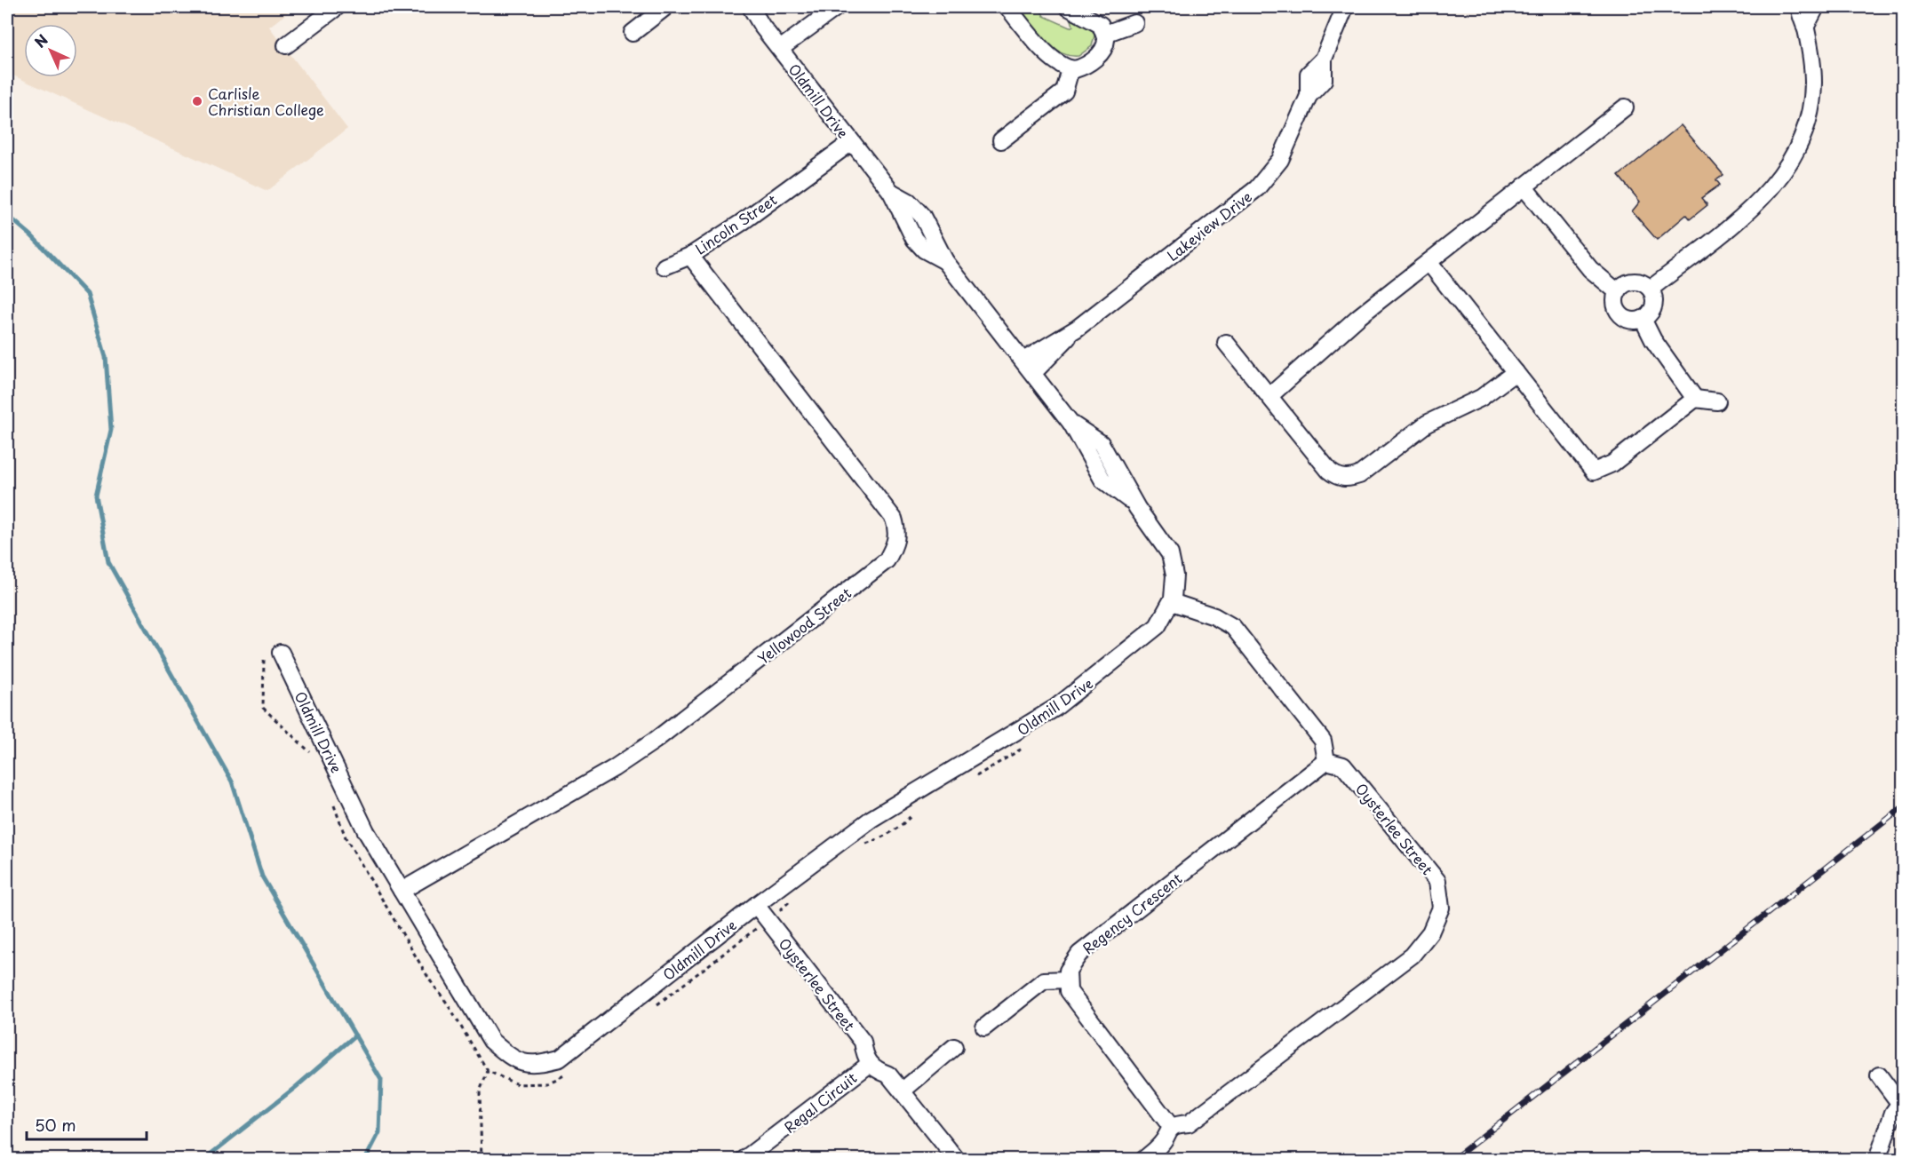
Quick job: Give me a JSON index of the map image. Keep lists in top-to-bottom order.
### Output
{
  "streets": {
    "street": [
      "Oldmill Drive",
      "Lincoln Street",
      "Lakeview Drive",
      "Yellowood Street",
      "Oysterlee Street",
      "Regency Crescent",
      "Regal Circuit"
    ]
  },
  "crossings": [
    ["Oldmill Drive", "Lincoln Street"],
    ["Oldmill Drive", "Lakeview Drive"],
    ["Oldmill Drive", "Yellowood Street"],
    ["Oldmill Drive", "Oysterlee Street"],
    ["Lincoln Street", "Yellowood Street"],
    ["Oysterlee Street", "Regency Crescent"],
    ["Oysterlee Street", "Regal Circuit"]
  ],
  "places": ["Carlisle Christian College"],
  "scale_bar": "50 m",
  "north": "top left"
}
